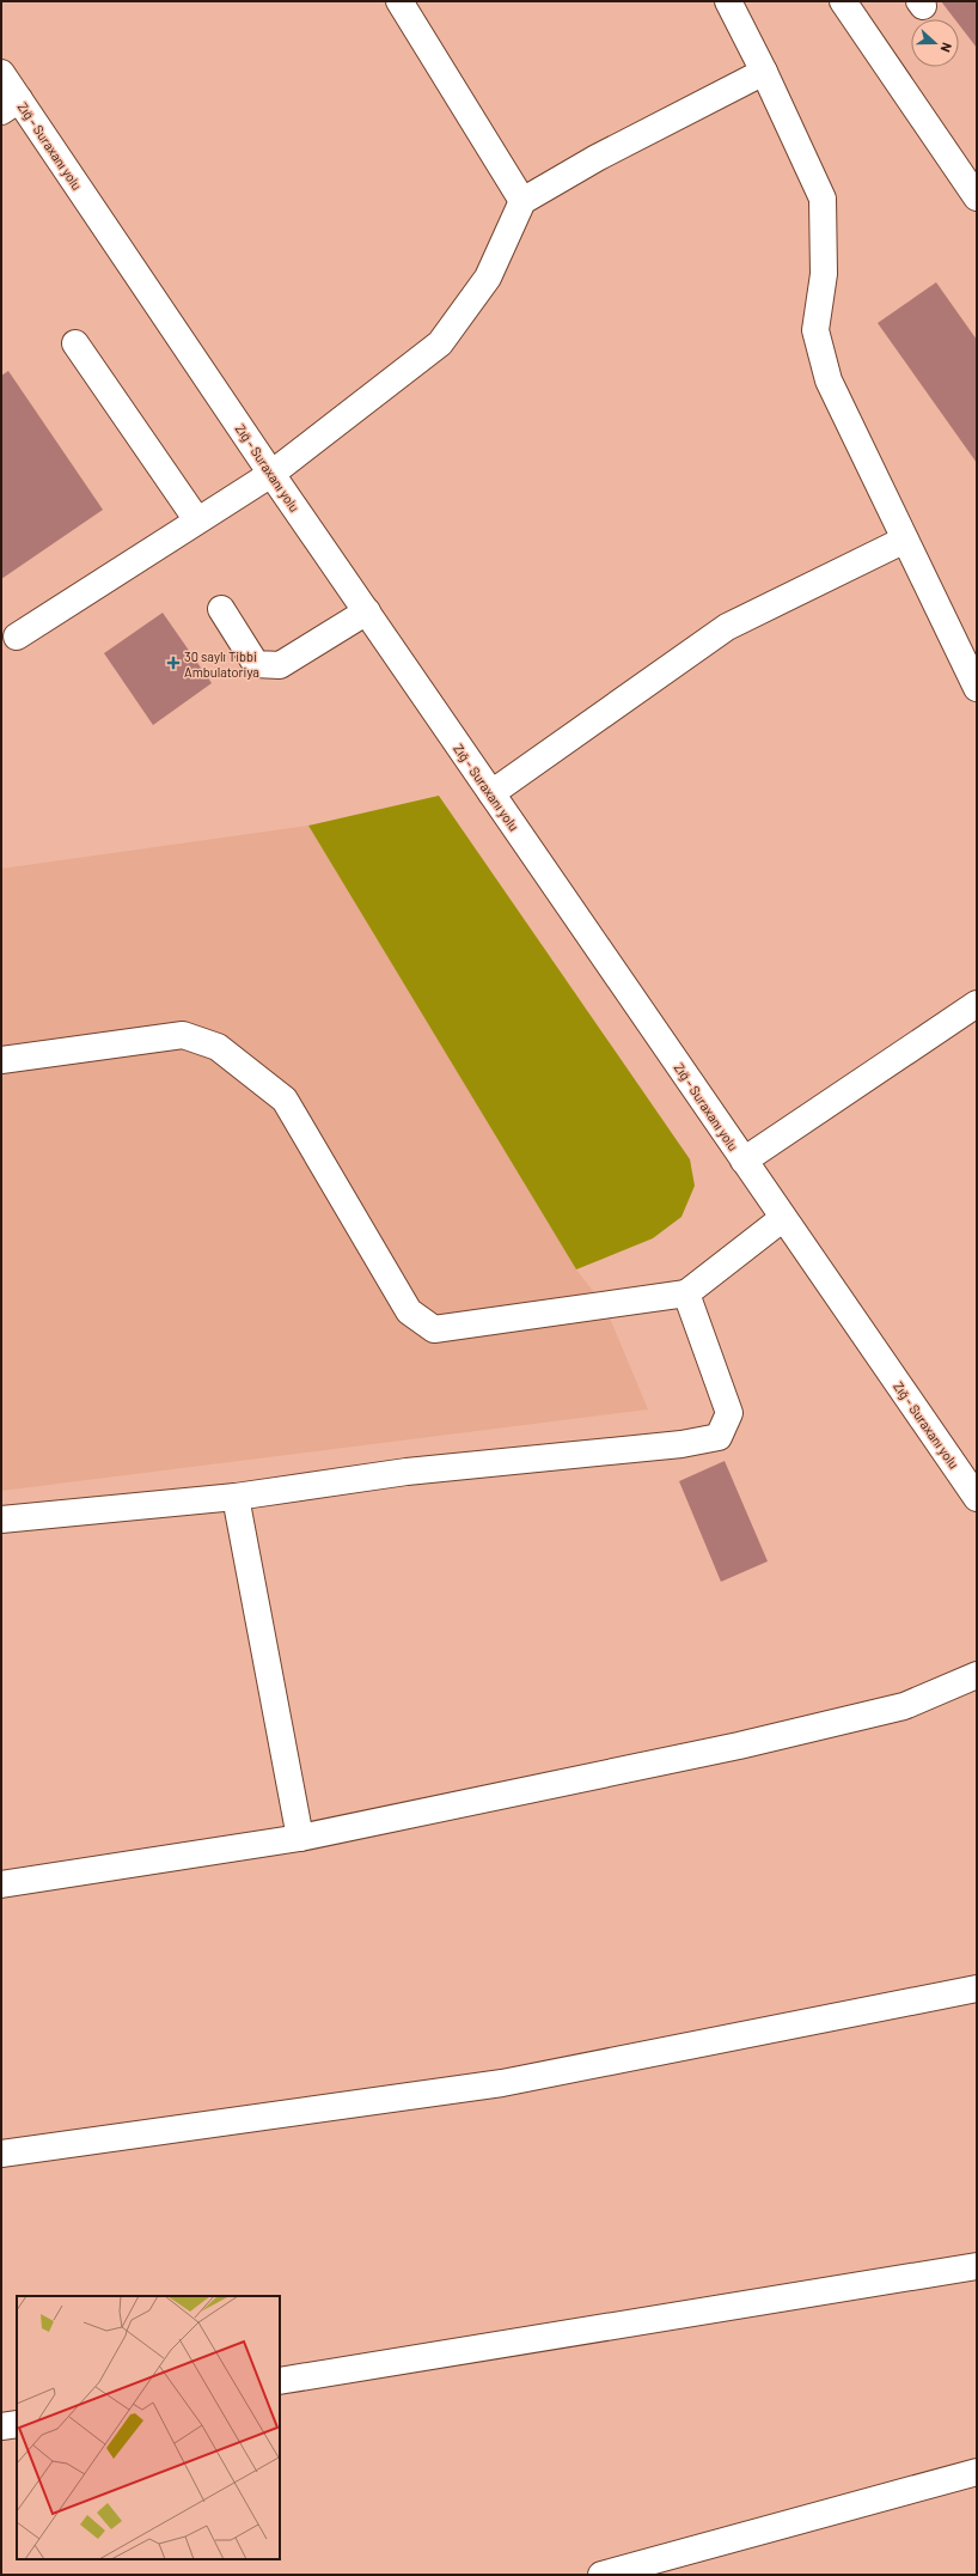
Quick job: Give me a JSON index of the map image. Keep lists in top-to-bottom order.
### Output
{
  "streets": {
    "street": ["Zığ - Suraxanı yolu"]
  },
  "places": {
    "health": ["30 saylı Tibbi Ambulatoriya"]
  },
  "north": "right"
}
